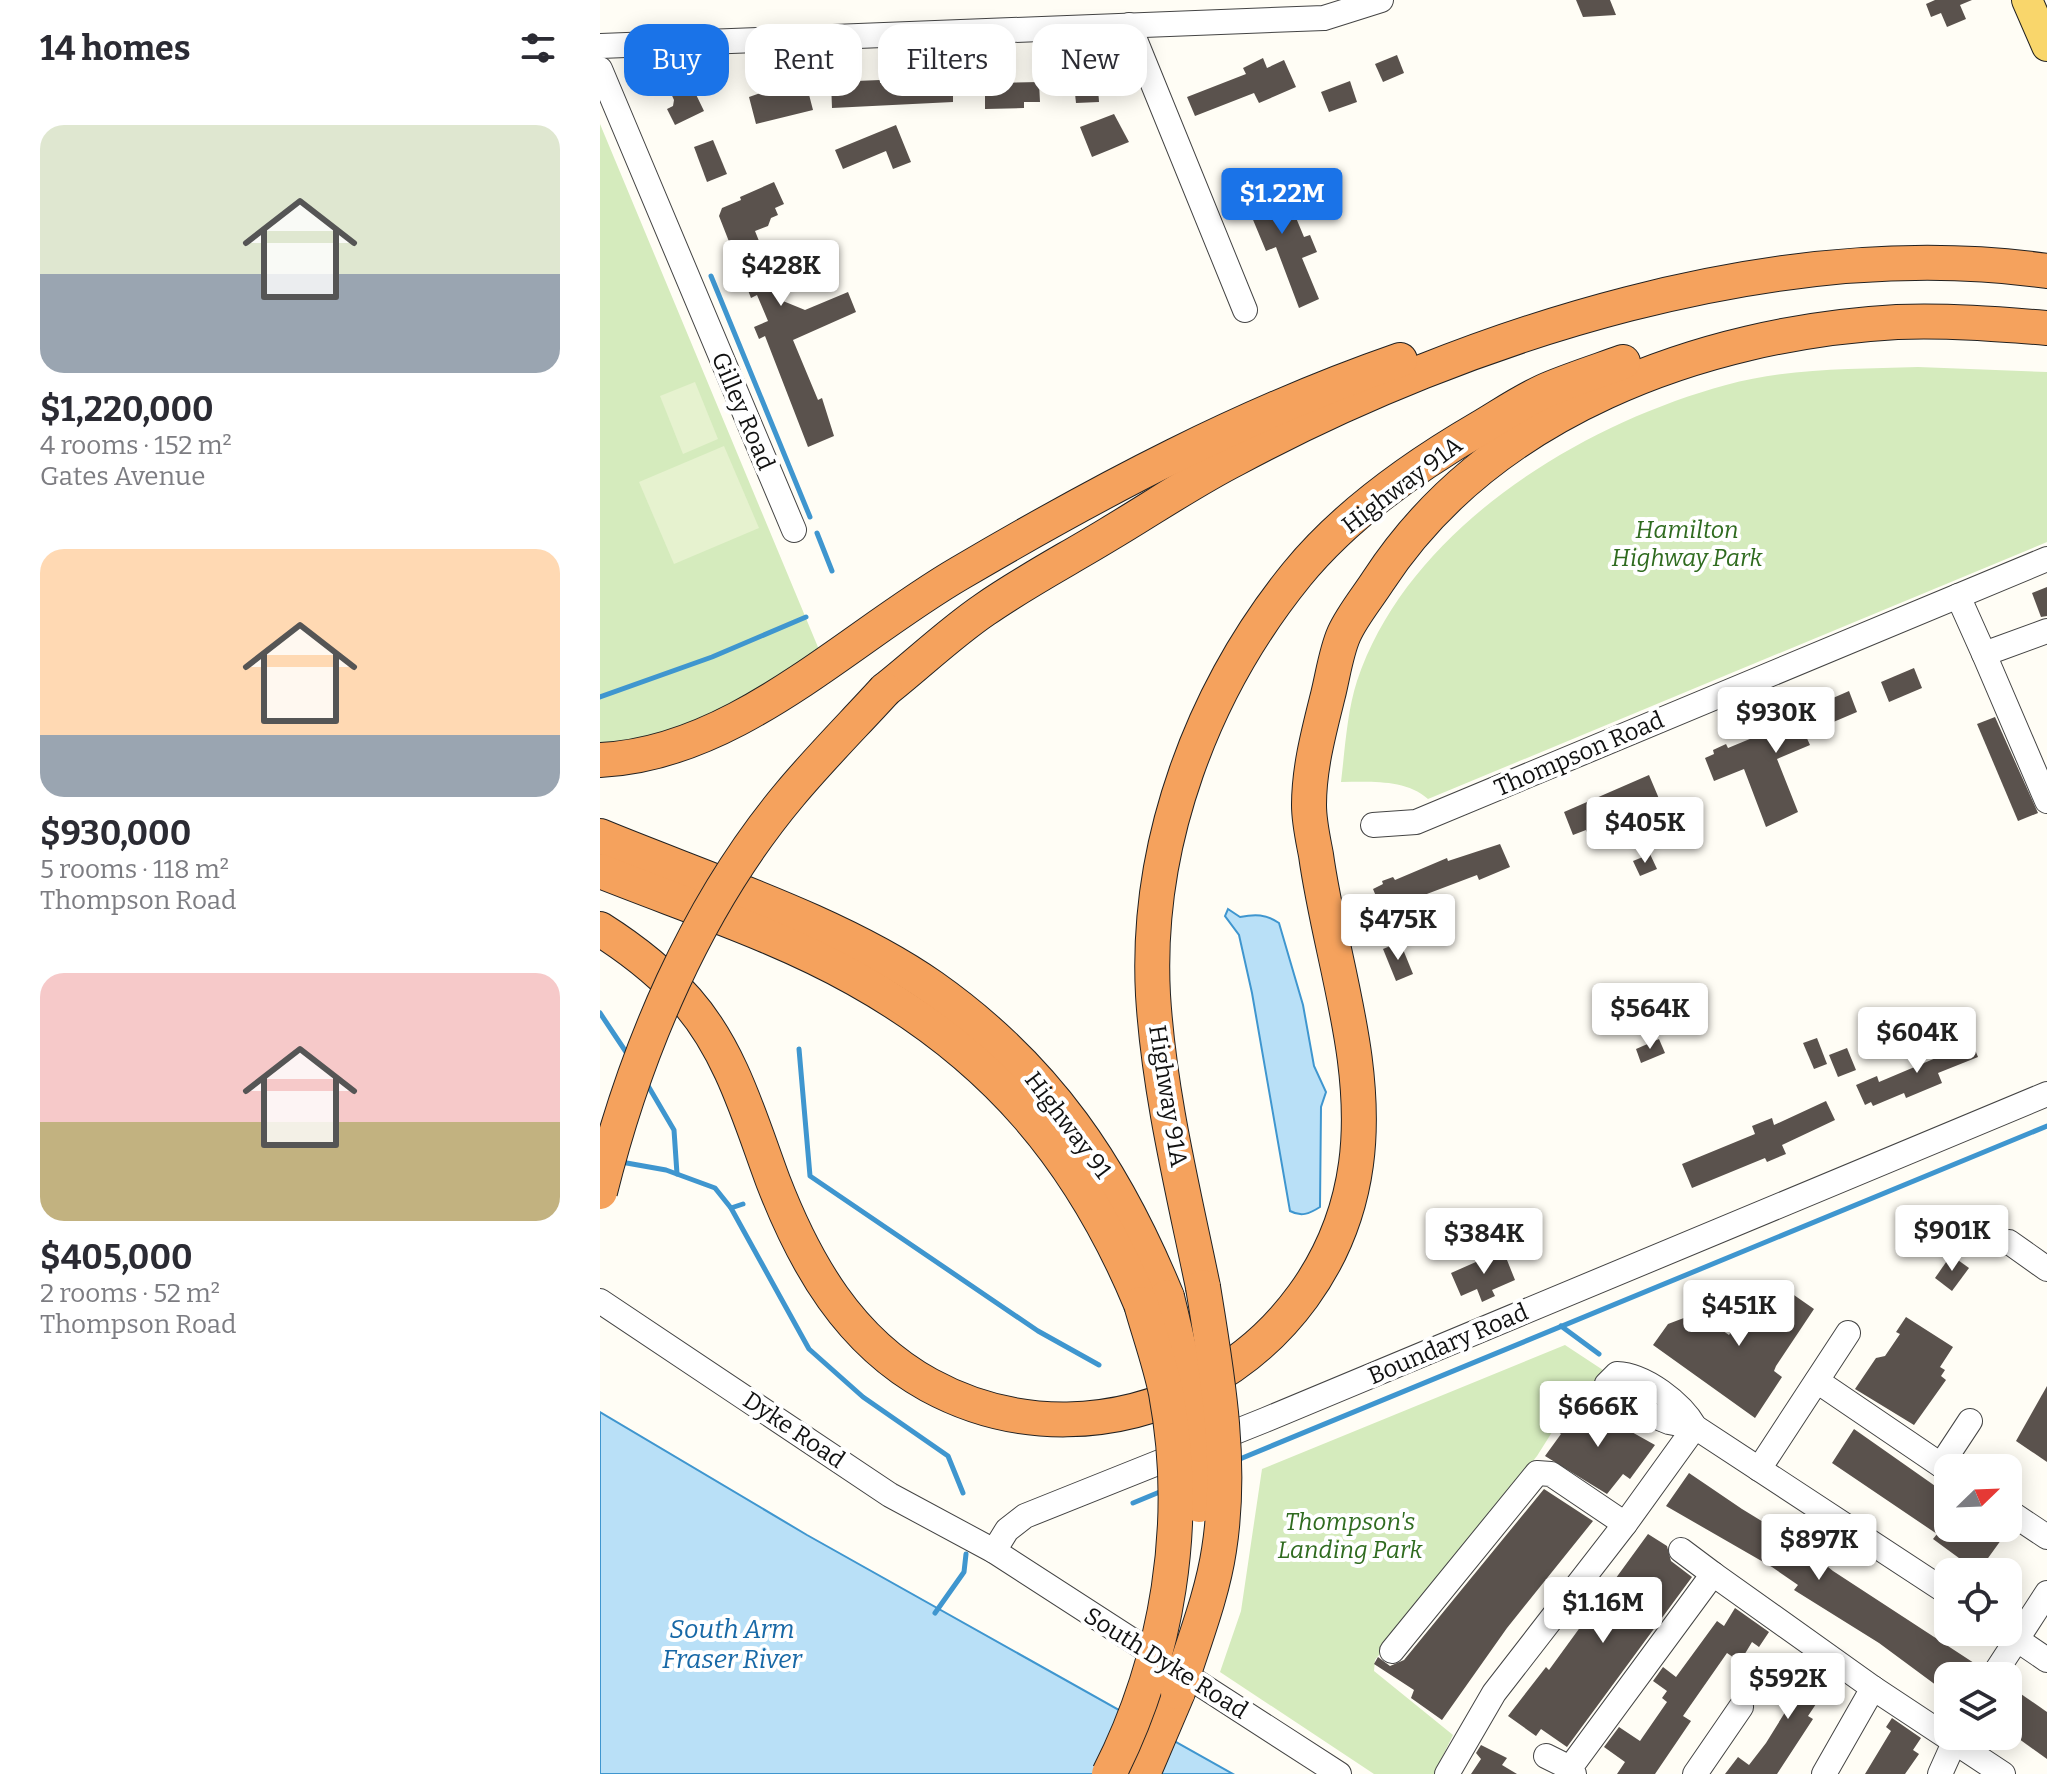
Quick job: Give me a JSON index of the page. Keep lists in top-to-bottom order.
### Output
{
  "streets": {
    "highway": ["Highway 91A", "Highway 91"],
    "street": [
      "Gilley Road",
      "Thompson Road",
      "Boundary Road",
      "Dyke Road",
      "South Dyke Road"
    ]
  },
  "crossings": [
    ["Highway 91A", "Highway 91"],
    ["Boundary Road", "Dyke Road"],
    ["Boundary Road", "South Dyke Road"],
    ["Dyke Road", "South Dyke Road"]
  ],
  "water": ["South Arm Fraser River"],
  "parks": ["Hamilton Highway Park", "Thompson's Landing Park"],
  "north": "top right",
  "page": {
    "heading": "14 homes",
    "chip": [
      "Buy",
      "Rent",
      "Filters",
      "New"
    ],
    "list": [
      {
        "name": "$1,220,000",
        "note": "4 rooms · 152 m² · Gates Avenue"
      },
      {
        "name": "$930,000",
        "note": "5 rooms · 118 m² · Thompson Road"
      },
      {
        "name": "$405,000",
        "note": "2 rooms · 52 m² · Thompson Road"
      }
    ],
    "price": [
      "$1.22M",
      "$428K",
      "$930K",
      "$405K",
      "$475K",
      "$564K",
      "$604K",
      "$901K",
      "$384K",
      "$451K",
      "$666K",
      "$897K",
      "$1.16M",
      "$592K"
    ]
  }
}
